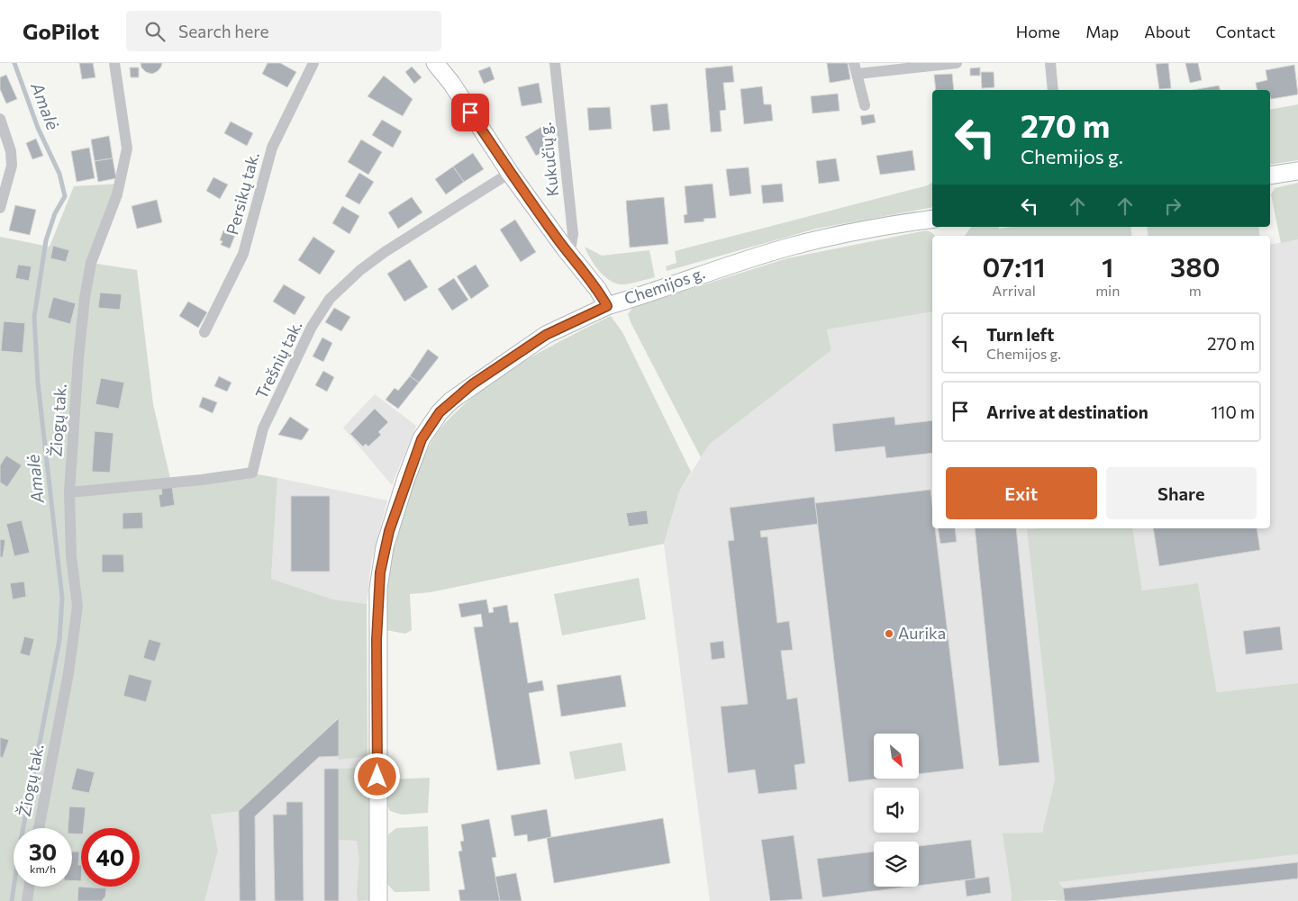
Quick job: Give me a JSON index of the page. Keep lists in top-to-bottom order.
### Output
{
  "streets": {
    "street": [
      "Kukučių g.",
      "Persikų tak.",
      "Chemijos g.",
      "Trešnių tak.",
      "Žiogų tak."
    ]
  },
  "crossings": [
    ["Kukučių g.", "Chemijos g."],
    ["Chemijos g.", "Trešnių tak."],
    ["Trešnių tak.", "Žiogų tak."]
  ],
  "water": ["Amalė"],
  "places": ["Aurika"],
  "north": "bottom right",
  "page": {
    "header": "GoPilot",
    "search": "Search here",
    "nav": [
      "Home",
      "Map",
      "About",
      "Contact"
    ],
    "turn": ["270 m", "Chemijos g."],
    "eta": [
      "07:11",
      "Arrival",
      "1",
      "min",
      "380",
      "m"
    ],
    "list": [
      {
        "name": "Turn left",
        "note": "Chemijos g.",
        "value": "270 m"
      },
      {
        "name": "Arrive at destination",
        "value": "110 m"
      }
    ],
    "buttons": ["Exit", "Share"],
    "speed": "30 km/h",
    "limit": "40"
  }
}
